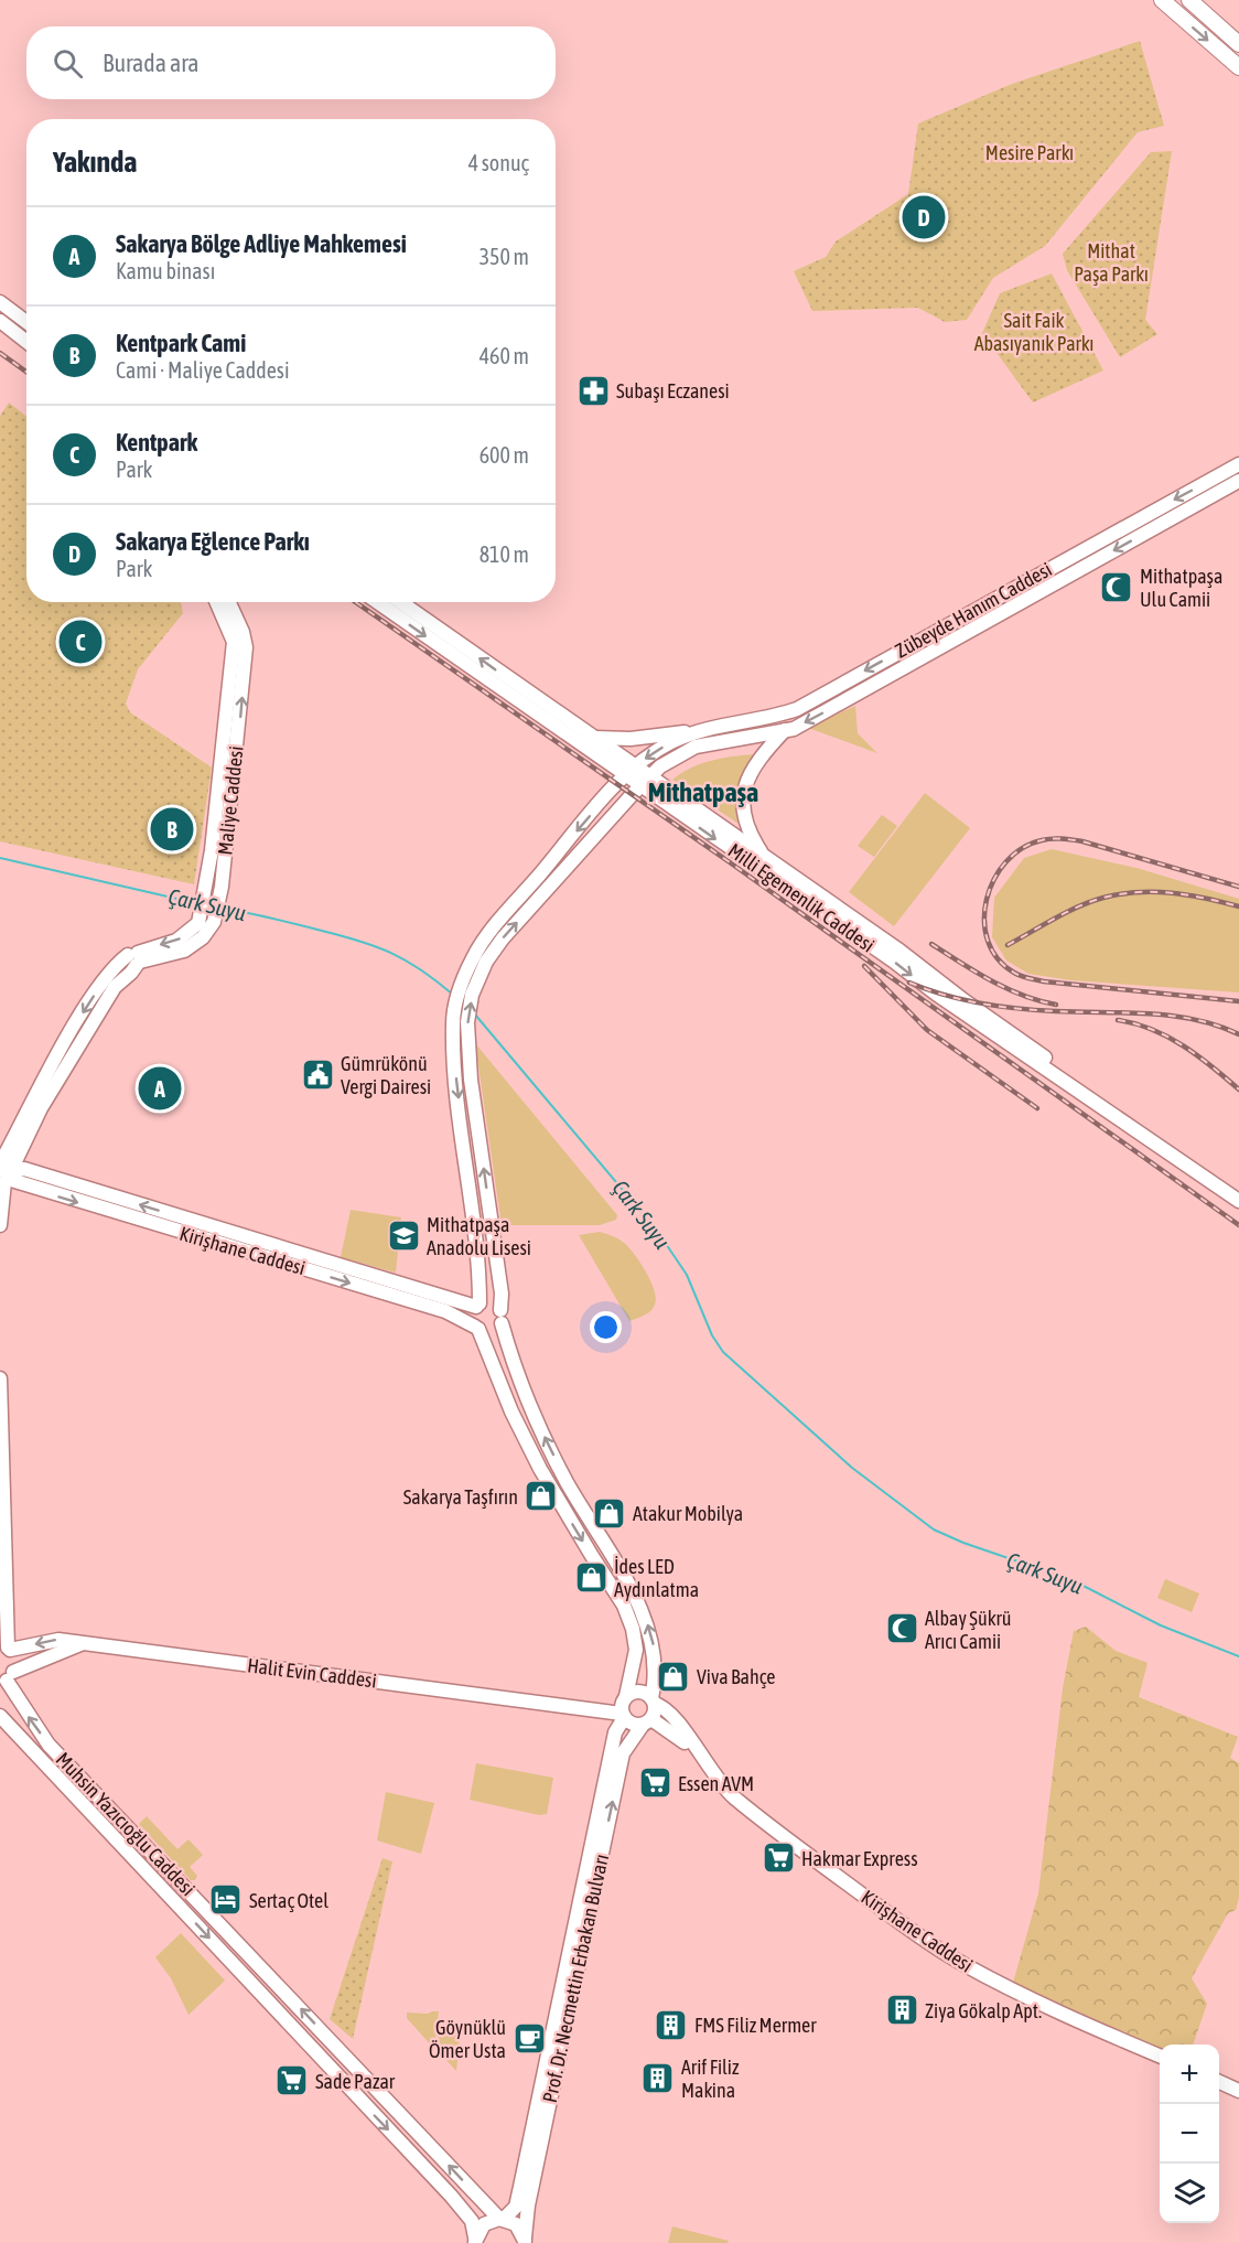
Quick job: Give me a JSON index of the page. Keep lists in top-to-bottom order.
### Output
{
  "streets": {
    "main road": [
      "Zübeyde Hanım Caddesi",
      "Maliye Caddesi",
      "Milli Egemenlik Caddesi",
      "Kirişhane Caddesi",
      "Halit Evin Caddesi",
      "Muhsin Yazıcıoğlu Caddesi",
      "Prof. Dr. Necmettin Erbakan Bulvarı"
    ]
  },
  "crossings": [
    ["Zübeyde Hanım Caddesi", "Milli Egemenlik Caddesi"],
    ["Kirişhane Caddesi", "Halit Evin Caddesi"],
    ["Kirişhane Caddesi", "Prof. Dr. Necmettin Erbakan Bulvarı"],
    ["Halit Evin Caddesi", "Muhsin Yazıcıoğlu Caddesi"],
    ["Halit Evin Caddesi", "Prof. Dr. Necmettin Erbakan Bulvarı"],
    ["Muhsin Yazıcıoğlu Caddesi", "Prof. Dr. Necmettin Erbakan Bulvarı"]
  ],
  "one_way": ["Zübeyde Hanım Caddesi"],
  "districts": ["Mithatpaşa"],
  "water": ["Çark Suyu"],
  "parks": ["Mesire Parkı", "Mithat Paşa Parkı", "Sait Faik Abasıyanık Parkı"],
  "places": {
    "pharmacy": ["Subaşı Eczanesi"],
    "mosque": ["Mithatpaşa Ulu Camii", "Albay Şükrü Arıcı Camii"],
    "public building": ["Gümrükönü Vergi Dairesi"],
    "school or university": ["Mithatpaşa Anadolu Lisesi"],
    "shop": [
      "Sakarya Taşfırın",
      "Atakur Mobilya",
      "İdes LED Aydınlatma",
      "Viva Bahçe"
    ],
    "supermarket": ["Essen AVM", "Hakmar Express", "Sade Pazar"],
    "hotel": ["Sertaç Otel"],
    "building": ["Ziya Gökalp Apt.", "FMS Filiz Mermer", "Arif Filiz Makina"],
    "cafe": ["Göynüklü Ömer Usta"]
  },
  "page": {
    "search": "Burada ara",
    "heading": ["Yakında", "4 sonuç"],
    "pins": [
      "D",
      "C",
      "B",
      "A"
    ],
    "list": [
      {
        "mark": "A",
        "name": "Sakarya Bölge Adliye Mahkemesi",
        "note": "Kamu binası",
        "value": "350 m"
      },
      {
        "mark": "B",
        "name": "Kentpark Cami",
        "note": "Cami · Maliye Caddesi",
        "value": "460 m"
      },
      {
        "mark": "C",
        "name": "Kentpark",
        "note": "Park",
        "value": "600 m"
      },
      {
        "mark": "D",
        "name": "Sakarya Eğlence Parkı",
        "note": "Park",
        "value": "810 m"
      }
    ],
    "map_buttons": ["+", "−"]
  }
}
